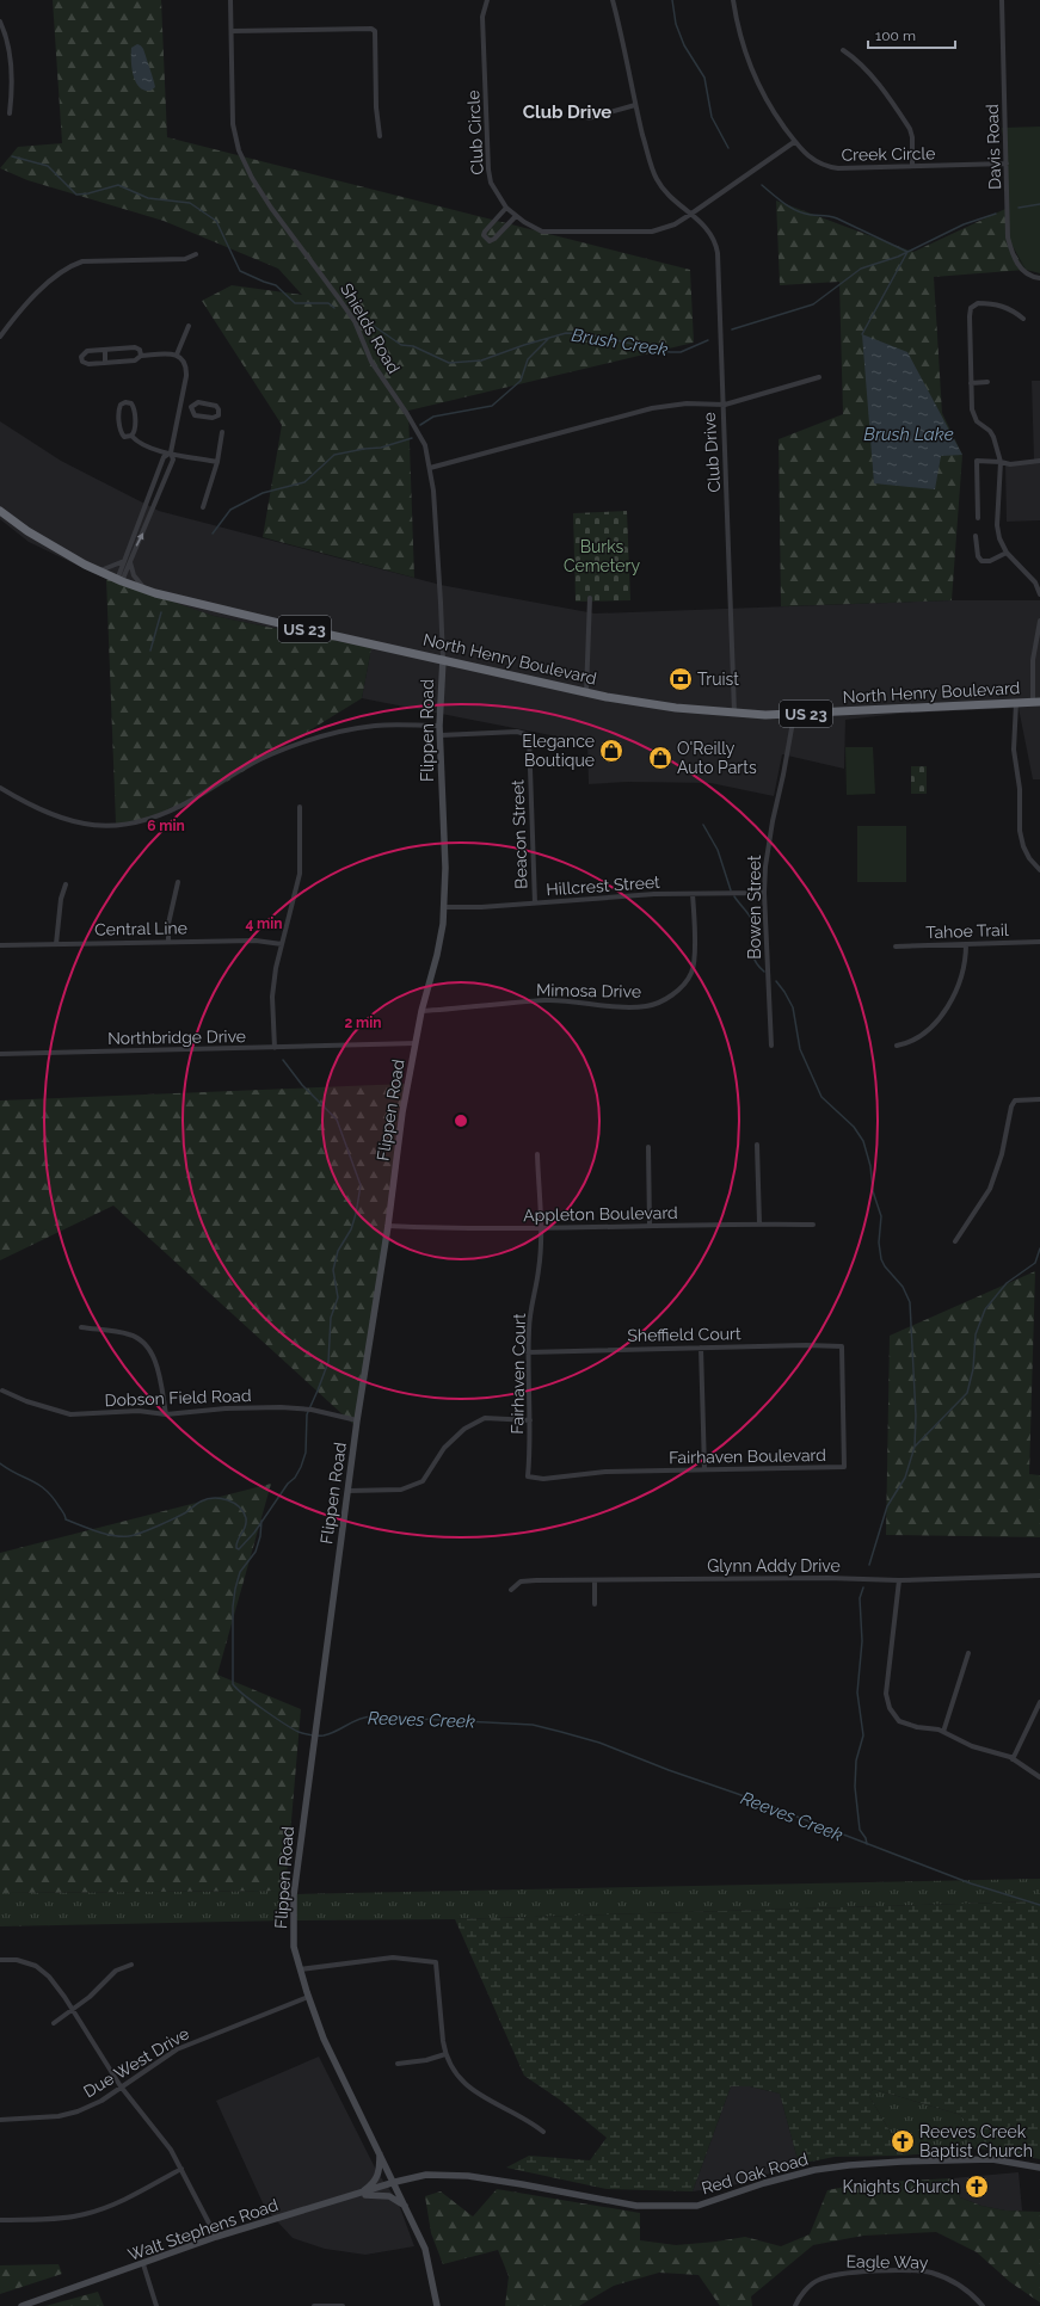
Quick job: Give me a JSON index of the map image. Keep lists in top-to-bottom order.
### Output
{
  "streets": {
    "highway": ["US 23", "North Henry Boulevard"],
    "street": [
      "Club Circle",
      "Davis Road",
      "Creek Circle",
      "Shields Road",
      "Club Drive",
      "Flippen Road",
      "Beacon Street",
      "Hillcrest Street",
      "Bowen Street",
      "Central Line",
      "Tahoe Trail",
      "Mimosa Drive",
      "Northbridge Drive",
      "Appleton Boulevard",
      "Sheffield Court",
      "Fairhaven Court",
      "Dobson Field Road",
      "Fairhaven Boulevard",
      "Glynn Addy Drive",
      "Due West Drive",
      "Red Oak Road",
      "Walt Stephens Road",
      "Eagle Way"
    ]
  },
  "crossings": [
    ["Club Circle", "Creek Circle"],
    ["Davis Road", "Creek Circle"],
    ["Shields Road", "Club Drive"],
    ["Shields Road", "North Henry Boulevard"],
    ["Shields Road", "Flippen Road"],
    ["Club Drive", "North Henry Boulevard"],
    ["North Henry Boulevard", "Flippen Road"],
    ["North Henry Boulevard", "Bowen Street"],
    ["Flippen Road", "Beacon Street"],
    ["Flippen Road", "Hillcrest Street"],
    ["Flippen Road", "Mimosa Drive"],
    ["Flippen Road", "Northbridge Drive"],
    ["Flippen Road", "Appleton Boulevard"],
    ["Flippen Road", "Dobson Field Road"],
    ["Flippen Road", "Due West Drive"],
    ["Flippen Road", "Red Oak Road"],
    ["Flippen Road", "Walt Stephens Road"],
    ["Beacon Street", "Hillcrest Street"],
    ["Hillcrest Street", "Bowen Street"],
    ["Hillcrest Street", "Mimosa Drive"],
    ["Appleton Boulevard", "Fairhaven Court"],
    ["Sheffield Court", "Fairhaven Court"],
    ["Sheffield Court", "Fairhaven Boulevard"],
    ["Fairhaven Court", "Fairhaven Boulevard"],
    ["Red Oak Road", "Walt Stephens Road"]
  ],
  "districts": ["Club Drive"],
  "water": ["Brush Creek", "Brush Lake", "Reeves Creek"],
  "parks": ["Burks Cemetery"],
  "places": {
    "bank": ["Truist"],
    "shop": ["Elegance Boutique", "O'Reilly Auto Parts"],
    "church": ["Reeves Creek Baptist Church", "Knights Church"]
  },
  "scale_bar": "100 m",
  "rings": ["6 min", "4 min", "2 min"]
}
